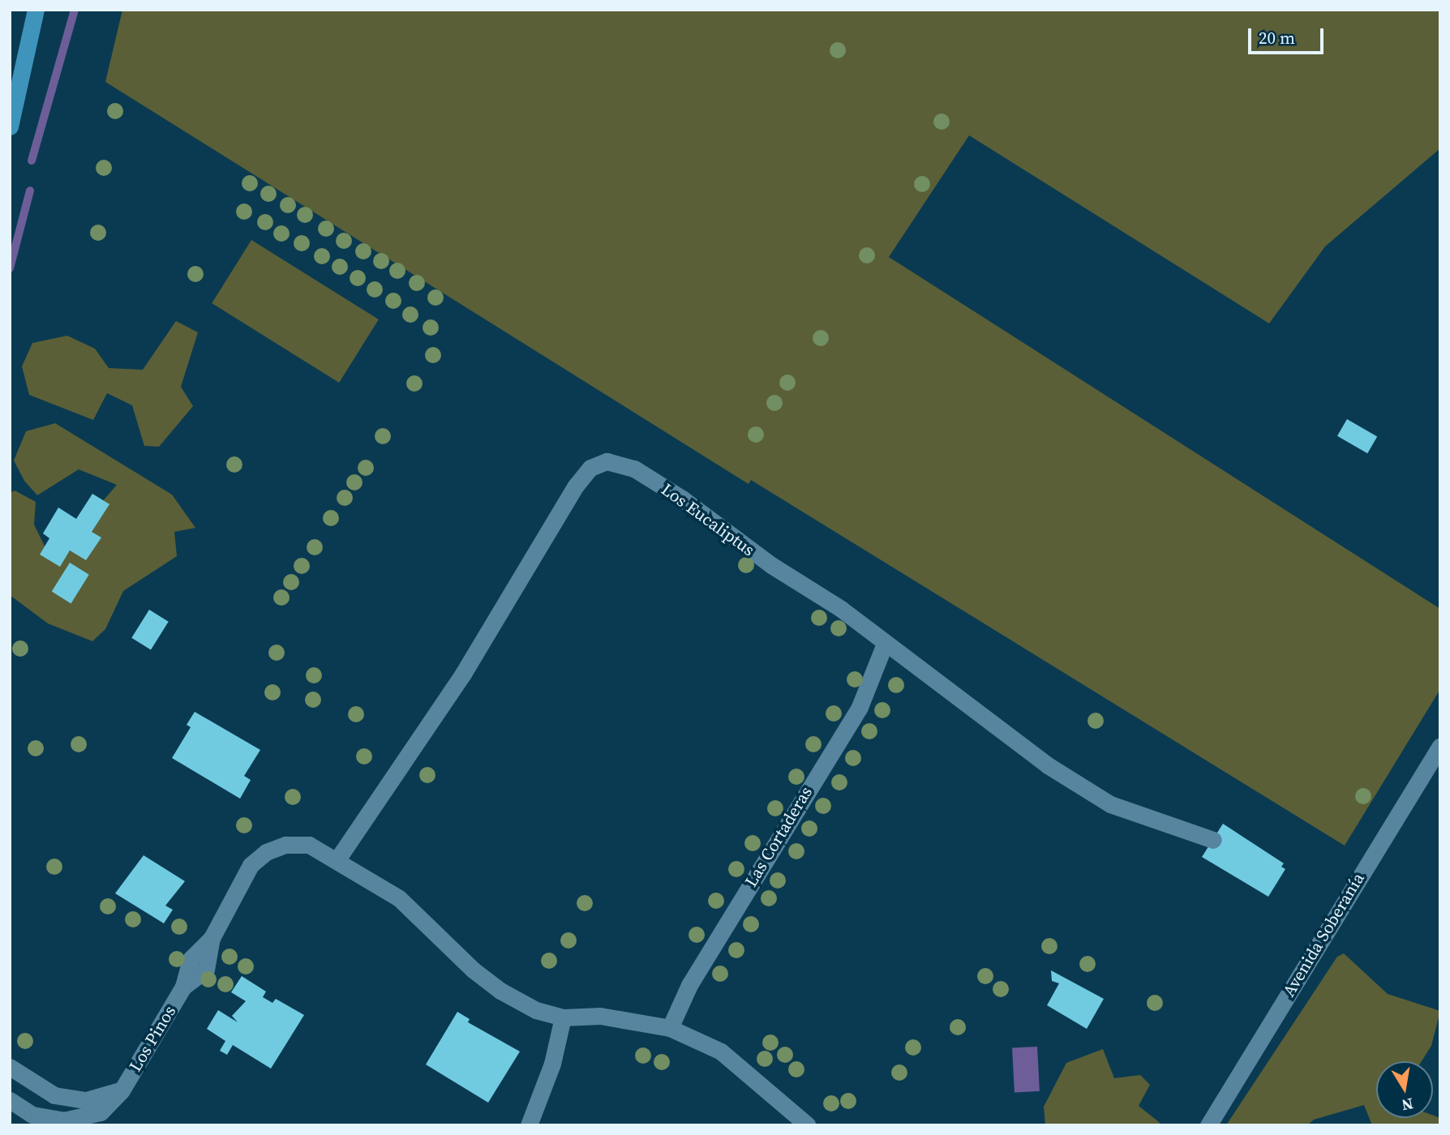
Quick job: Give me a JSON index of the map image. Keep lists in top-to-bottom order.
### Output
{
  "streets": {
    "street": [
      "Los Eucaliptus",
      "Las Cortaderas",
      "Avenida Soberanía",
      "Los Pinos"
    ]
  },
  "crossings": [
    ["Los Eucaliptus", "Las Cortaderas"],
    ["Los Eucaliptus", "Los Pinos"]
  ],
  "scale_bar": "20 m",
  "north": "bottom"
}
